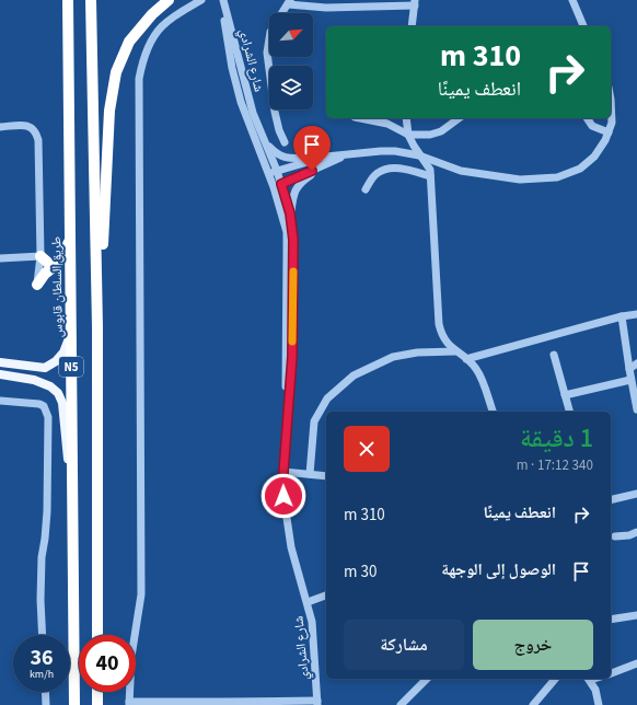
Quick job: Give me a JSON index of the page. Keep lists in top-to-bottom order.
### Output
{
  "streets": {
    "highway": ["طريق السلطان قابوس", "N5"],
    "street": ["شارع الشرادي"]
  },
  "north": "top right",
  "page": {
    "turn": ["310 m", "انعطف يمينًا"],
    "heading": ["1 دقيقة", "340 m · 17:12"],
    "list": [
      {
        "name": "انعطف يمينًا",
        "value": "310 m"
      },
      {
        "name": "الوصول إلى الوجهة",
        "value": "30 m"
      }
    ],
    "buttons": ["خروج", "مشاركة"],
    "speed": "36 km/h",
    "limit": "40"
  }
}
